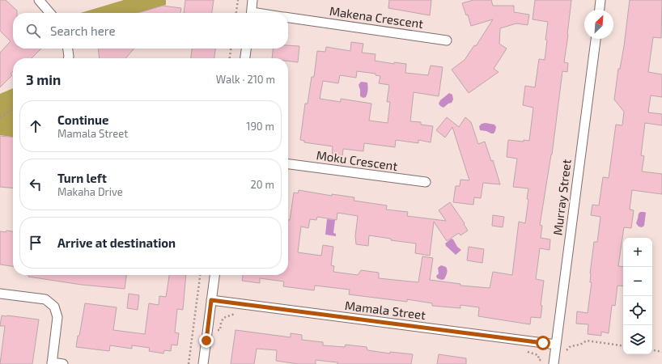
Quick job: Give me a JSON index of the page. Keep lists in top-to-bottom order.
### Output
{
  "streets": {
    "street": [
      "Makena Crescent",
      "Moku Crescent",
      "Murray Street",
      "Mamala Street"
    ]
  },
  "crossings": [
    ["Murray Street", "Mamala Street"]
  ],
  "north": "top right",
  "page": {
    "search": "Search here",
    "heading": ["3 min", "Walk · 210 m"],
    "list": [
      ["Continue", "Mamala Street", "190 m"],
      ["Turn left", "Makaha Drive", "20 m"],
      "Arrive at destination"
    ],
    "map_buttons": ["+", "−"]
  }
}
